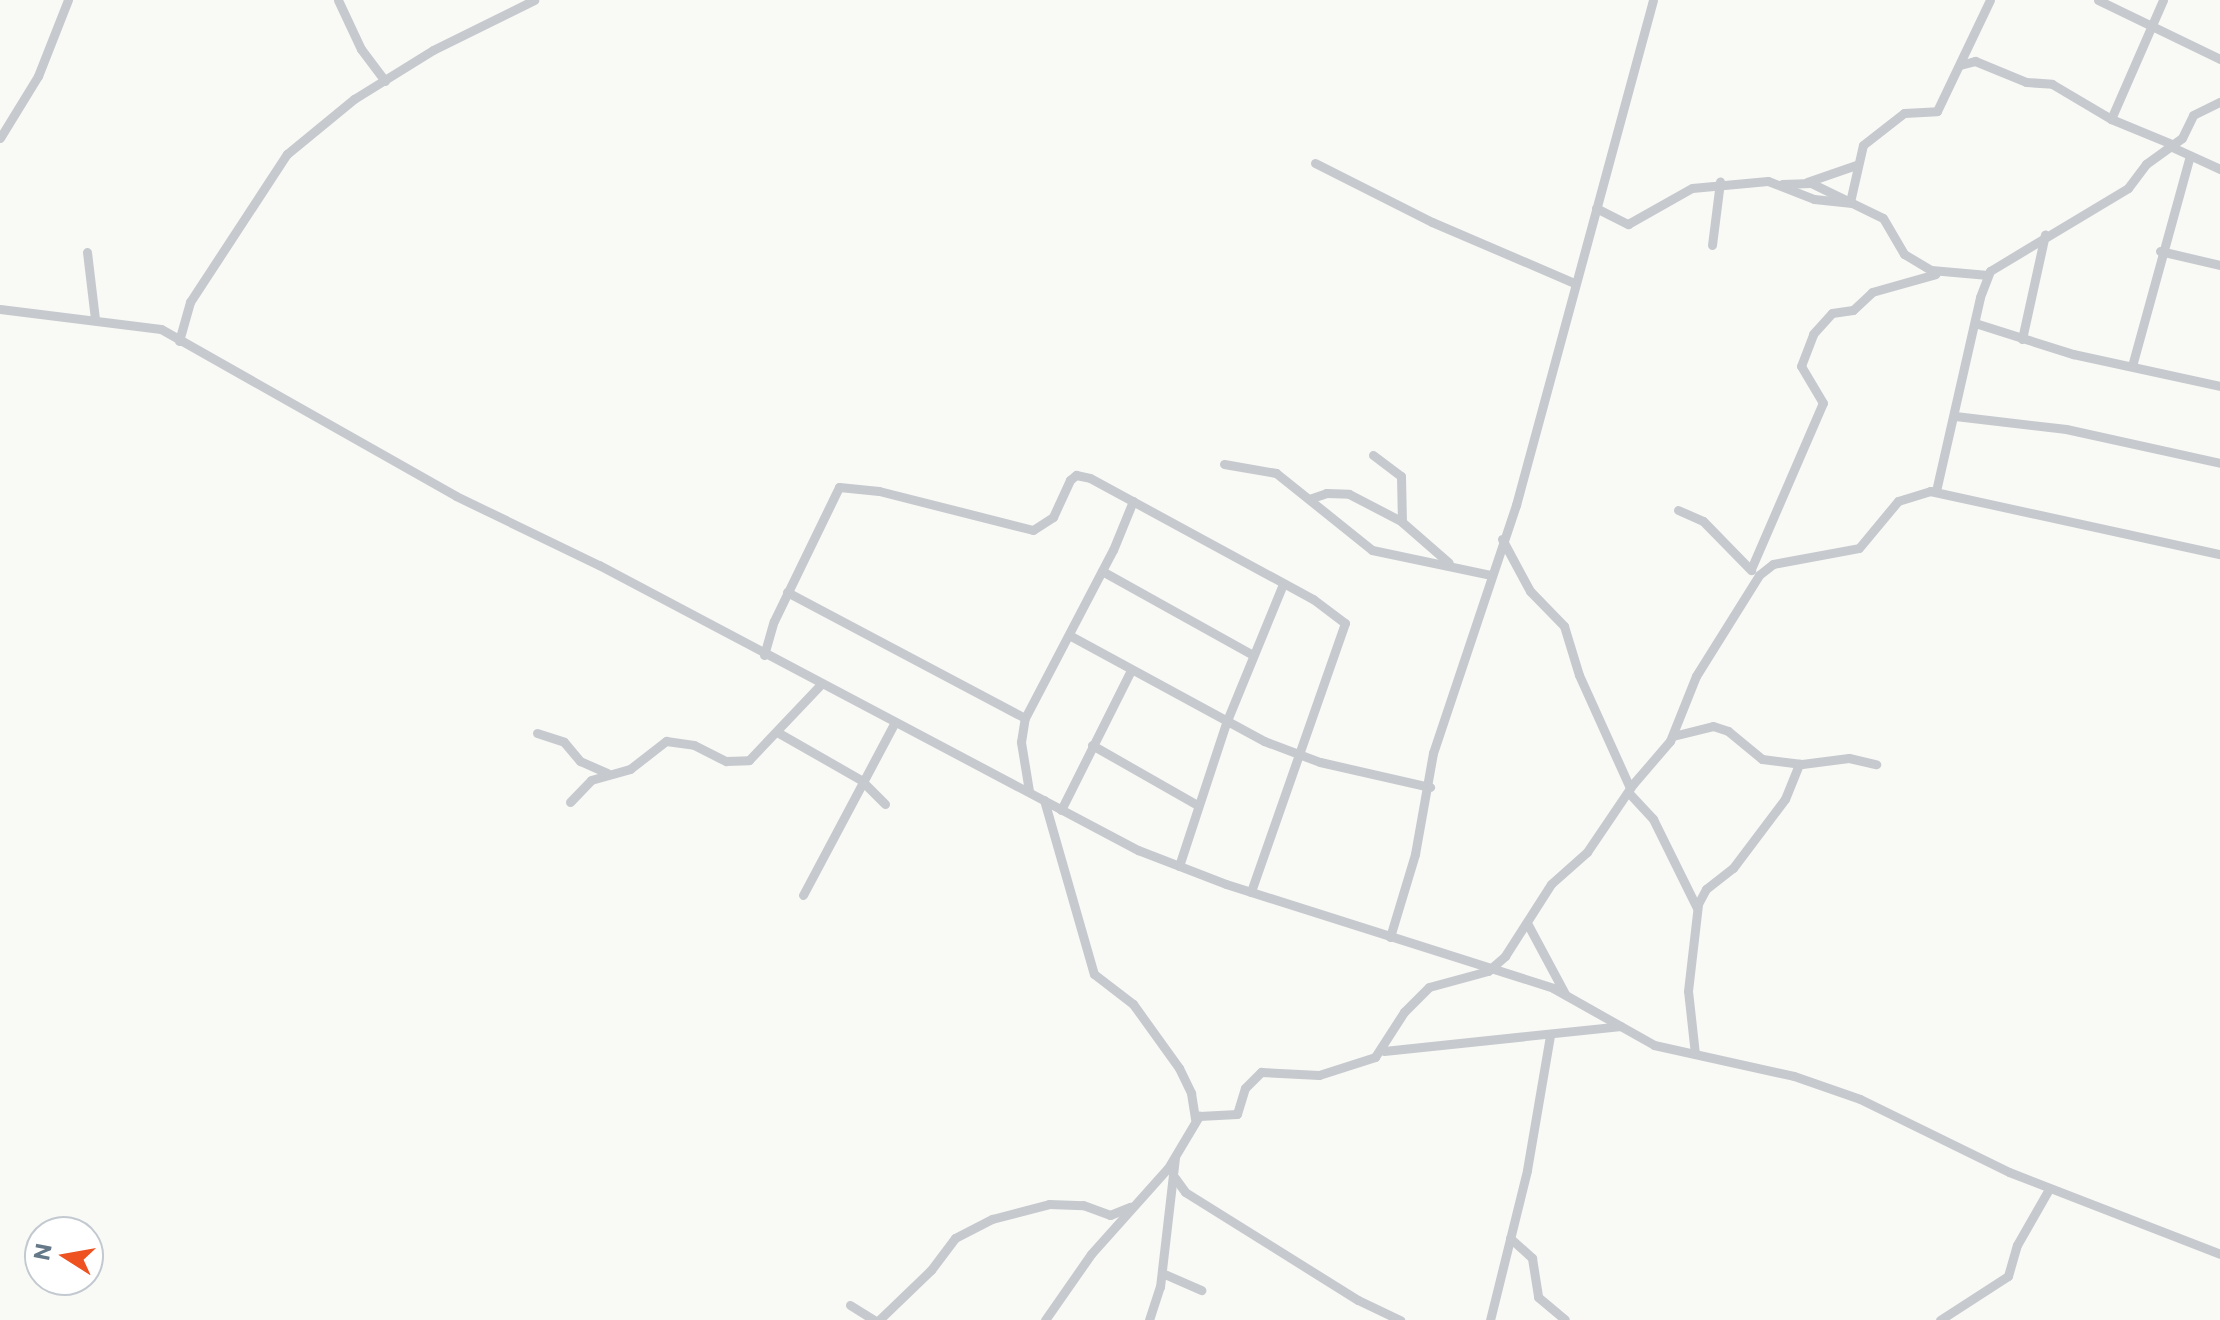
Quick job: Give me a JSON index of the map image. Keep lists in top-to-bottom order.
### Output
{
  "north": "left"
}
